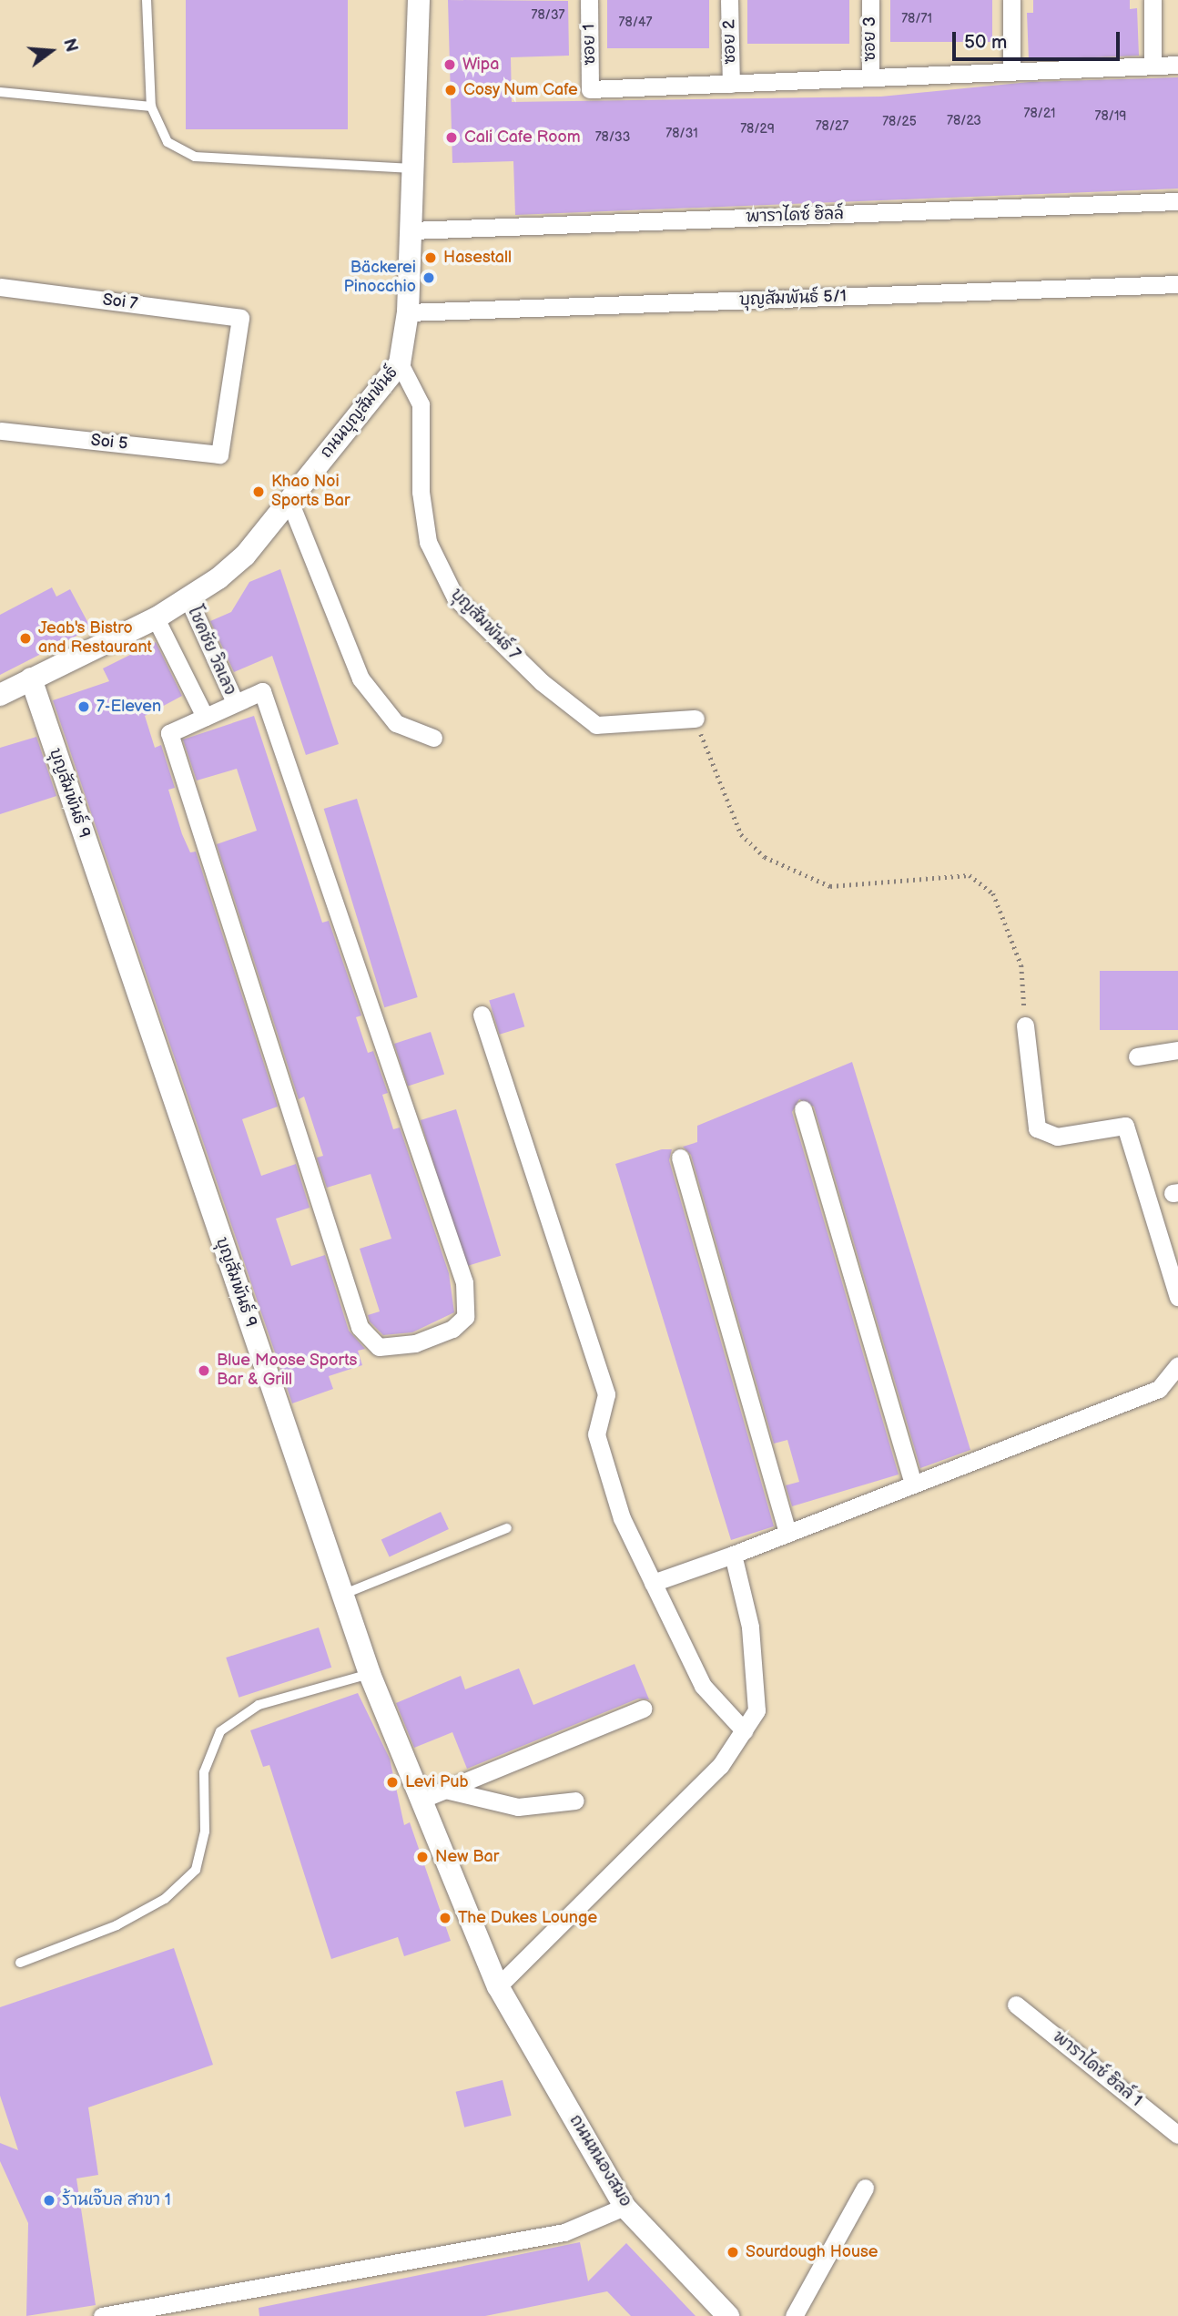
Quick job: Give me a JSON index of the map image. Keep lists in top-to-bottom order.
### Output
{
  "streets": {
    "street": [
      "ซอย 3",
      "ซอย 2",
      "ซอย 1",
      "พาราไดซ์ ฮิลล์",
      "บุญสัมพันธ์ 5/1",
      "Soi 7",
      "ถนนบุญสัมพันธ์",
      "Soi 5",
      "บุญสัมพันธ์ 7",
      "โชคชัย วิลเลจ",
      "บุญสัมพันธ์ 9",
      "พาราไดซ์ ฮิลล์ 1",
      "ถนนหนองสมอ"
    ]
  },
  "crossings": [
    ["ซอย 2", "ซอย 1"],
    ["พาราไดซ์ ฮิลล์", "ถนนบุญสัมพันธ์"],
    ["บุญสัมพันธ์ 5/1", "ถนนบุญสัมพันธ์"],
    ["Soi 7", "Soi 5"],
    ["ถนนบุญสัมพันธ์", "บุญสัมพันธ์ 7"],
    ["ถนนบุญสัมพันธ์", "โชคชัย วิลเลจ"],
    ["ถนนบุญสัมพันธ์", "บุญสัมพันธ์ 9"],
    ["บุญสัมพันธ์ 9", "ถนนหนองสมอ"]
  ],
  "places": [
    "Wipa",
    "Cosy Num Cafe",
    "Cali Cafe Room",
    "Hasestall",
    "Bäckerei Pinocchio",
    "Khao Noi Sports Bar",
    "Jeab's Bistro and Restaurant",
    "7-Eleven",
    "Blue Moose Sports Bar & Grill",
    "Levi Pub",
    "New Bar",
    "The Dukes Lounge",
    "ร้านเจ๊บล สาขา 1",
    "Sourdough House"
  ],
  "house_numbers": [
    "78/37",
    "78/71",
    "78/47",
    "78/21",
    "78/19",
    "78/23",
    "78/25",
    "78/27",
    "78/29",
    "78/31",
    "78/33"
  ],
  "scale_bar": "50 m",
  "north": "right"
}
